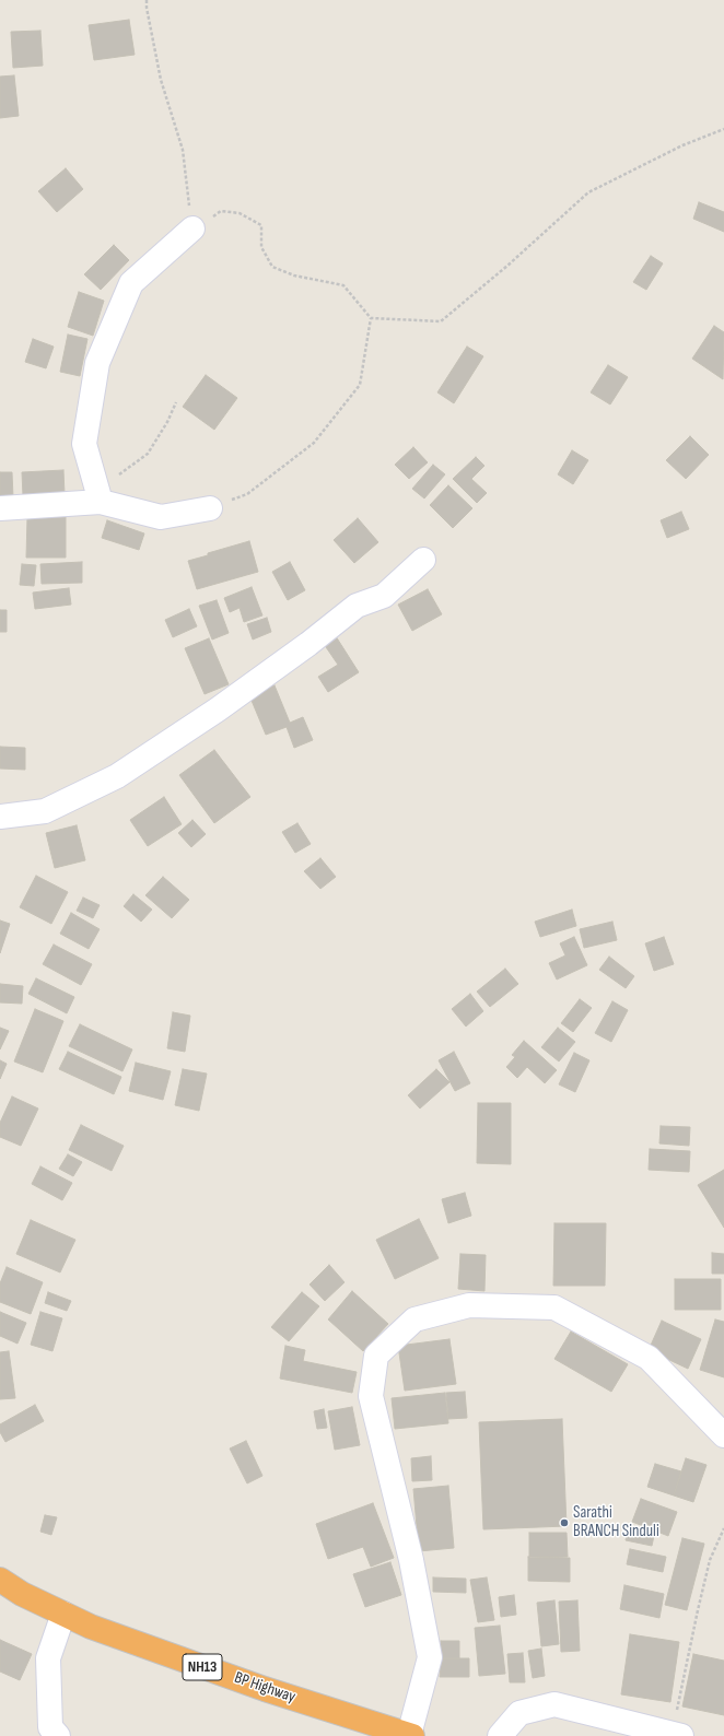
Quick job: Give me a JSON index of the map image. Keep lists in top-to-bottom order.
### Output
{
  "streets": {
    "highway": ["NH13", "BP Highway"]
  },
  "places": ["Sarathi BRANCH Sinduli"]
}
